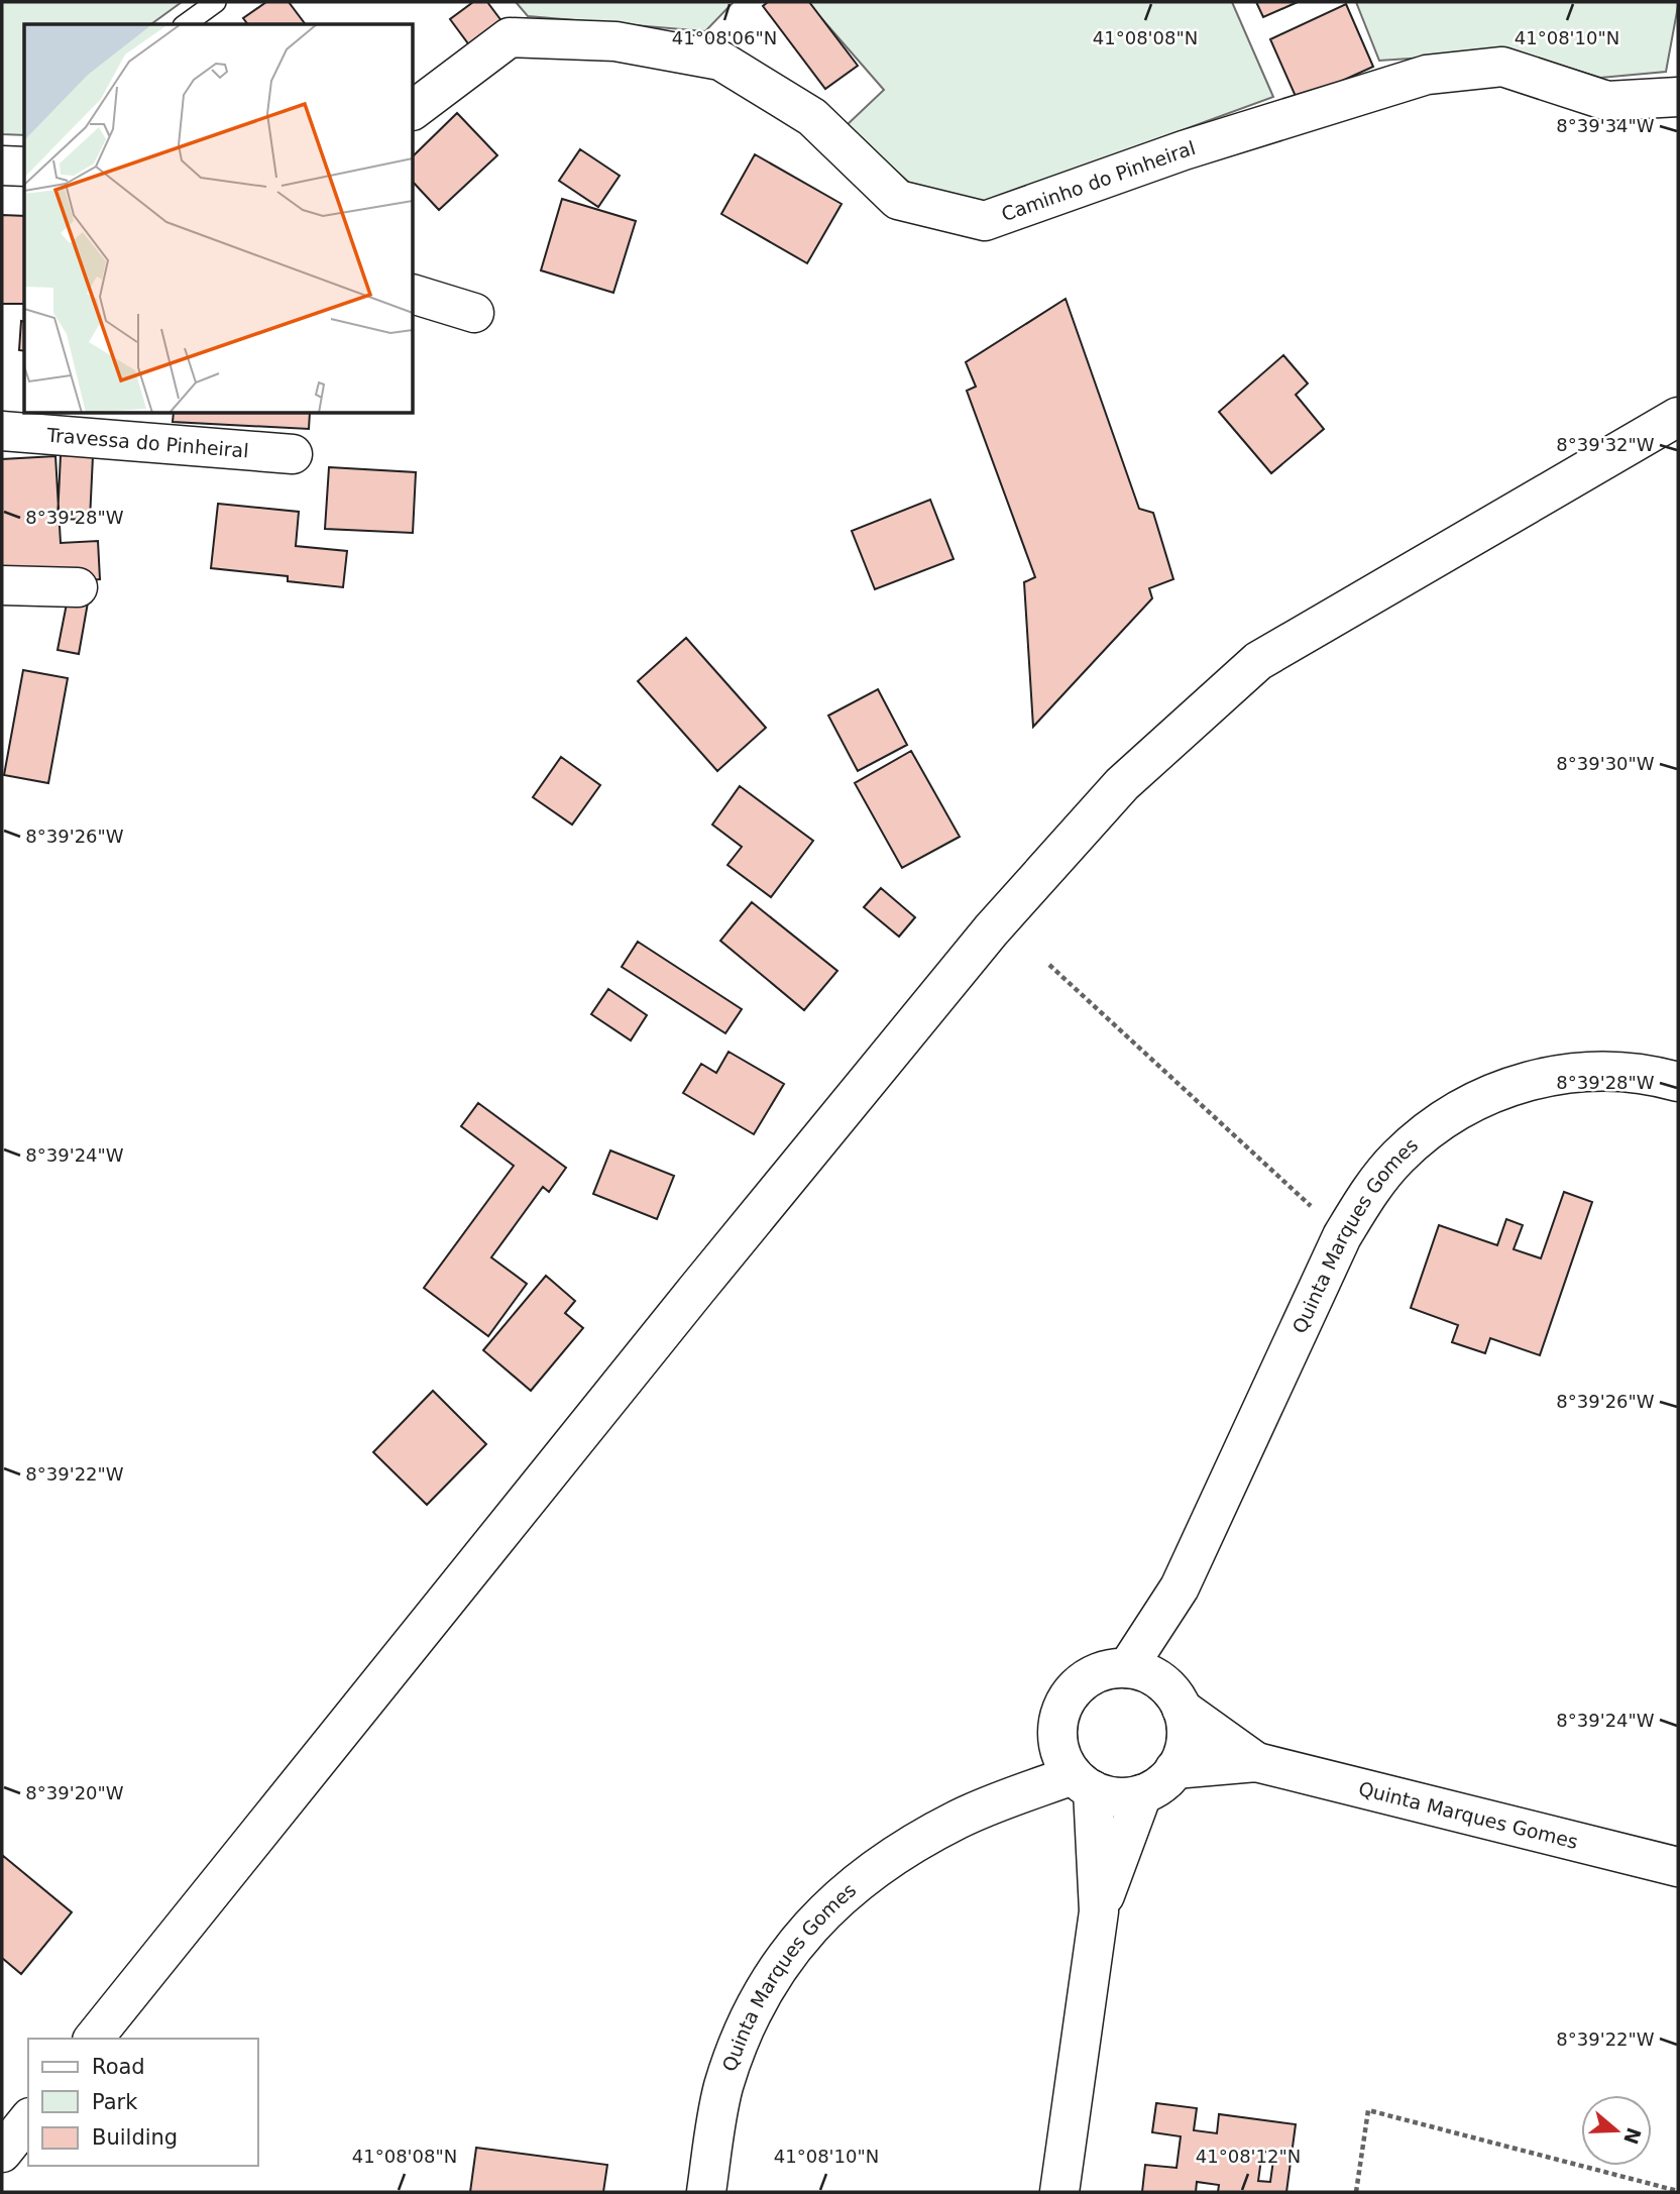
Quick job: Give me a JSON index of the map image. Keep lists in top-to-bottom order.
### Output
{
  "streets": {
    "street": ["Caminho do Pinheiral", "Travessa do Pinheiral", "Quinta Marques Gomes"]
  },
  "legend": ["Road", "Park", "Building"],
  "north": "right",
  "coordinates": [
    "41°08'06\"N",
    "41°08'08\"N",
    "41°08'10\"N",
    "8°39'34\"W",
    "8°39'32\"W",
    "8°39'28\"W",
    "8°39'30\"W",
    "8°39'26\"W",
    "8°39'24\"W",
    "8°39'22\"W",
    "8°39'20\"W",
    "41°08'12\"N"
  ]
}
